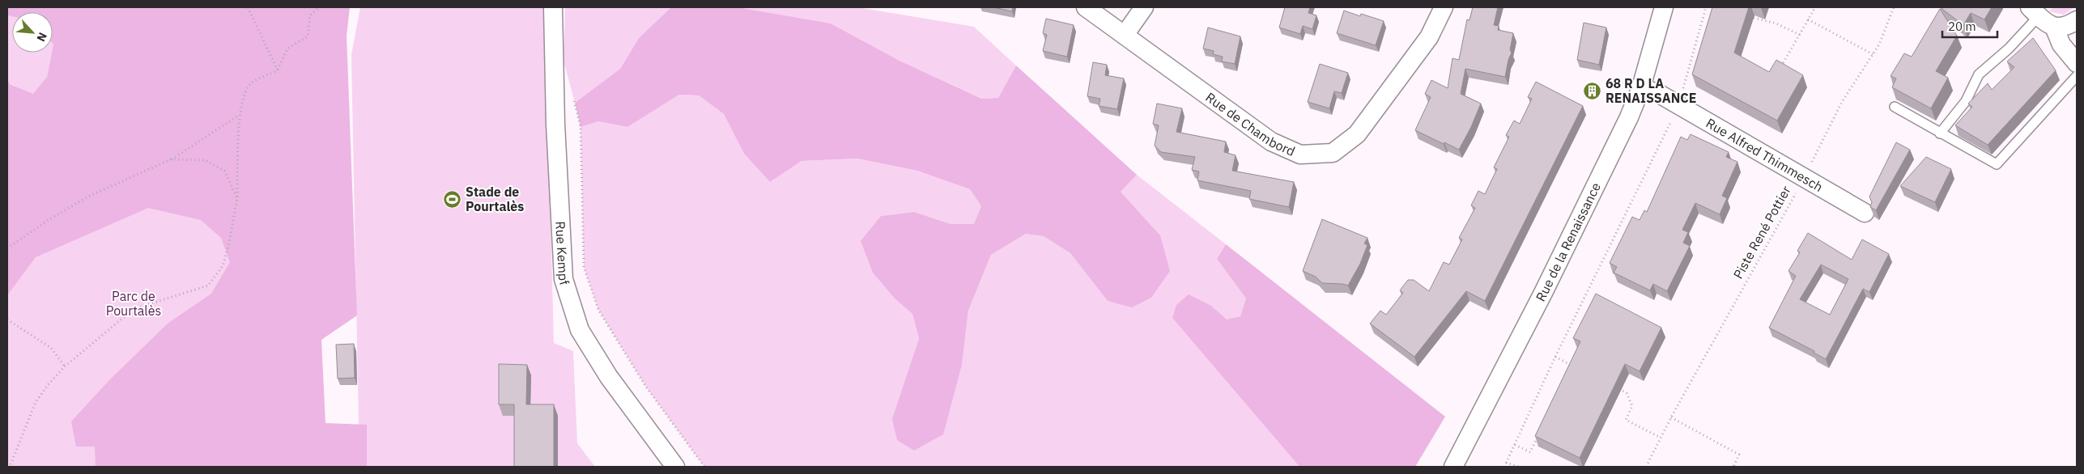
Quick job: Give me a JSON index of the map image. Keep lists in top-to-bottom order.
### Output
{
  "streets": {
    "street": [
      "Rue de Chambord",
      "Rue Alfred Thimmesch",
      "Rue de la Renaissance",
      "Rue Kempf"
    ],
    "path": ["Piste René Pottier"]
  },
  "crossings": [
    ["Rue Alfred Thimmesch", "Piste René Pottier"],
    ["Rue Alfred Thimmesch", "Rue de la Renaissance"]
  ],
  "parks": ["Parc de Pourtalès"],
  "places": {
    "building": ["68 R D LA RENAISSANCE"],
    "sports": ["Stade de Pourtalès"]
  },
  "scale_bar": "20 m",
  "north": "bottom right"
}
